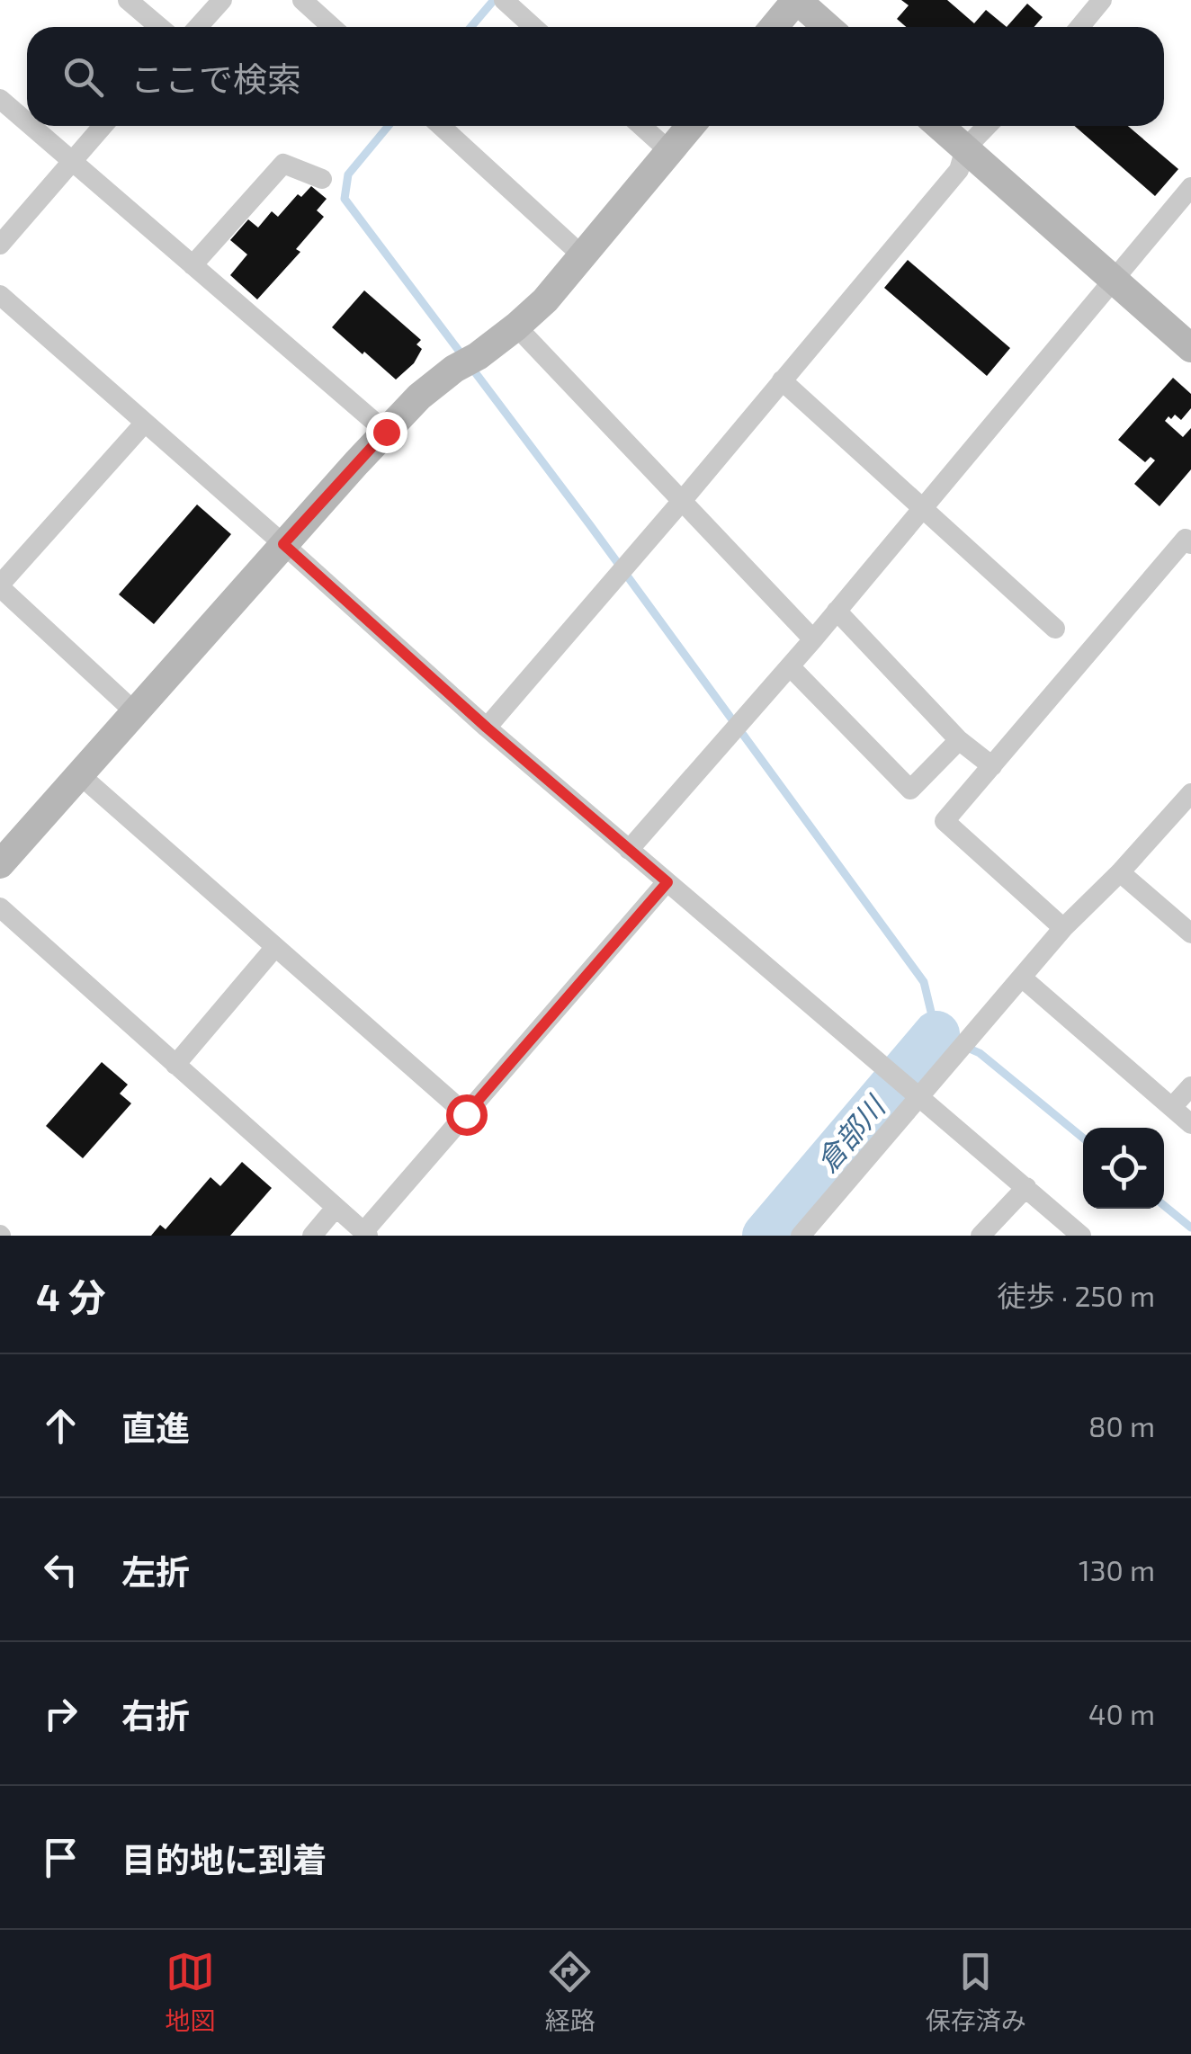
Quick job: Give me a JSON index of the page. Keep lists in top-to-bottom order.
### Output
{
  "water": ["倉部川"],
  "page": {
    "search": "ここで検索",
    "heading": ["4 分", "徒歩 · 250 m"],
    "list": [
      ["直進", "80 m"],
      ["左折", "130 m"],
      ["右折", "40 m"],
      "目的地に到着"
    ],
    "nav": ["地図", "経路", "保存済み"]
  }
}
